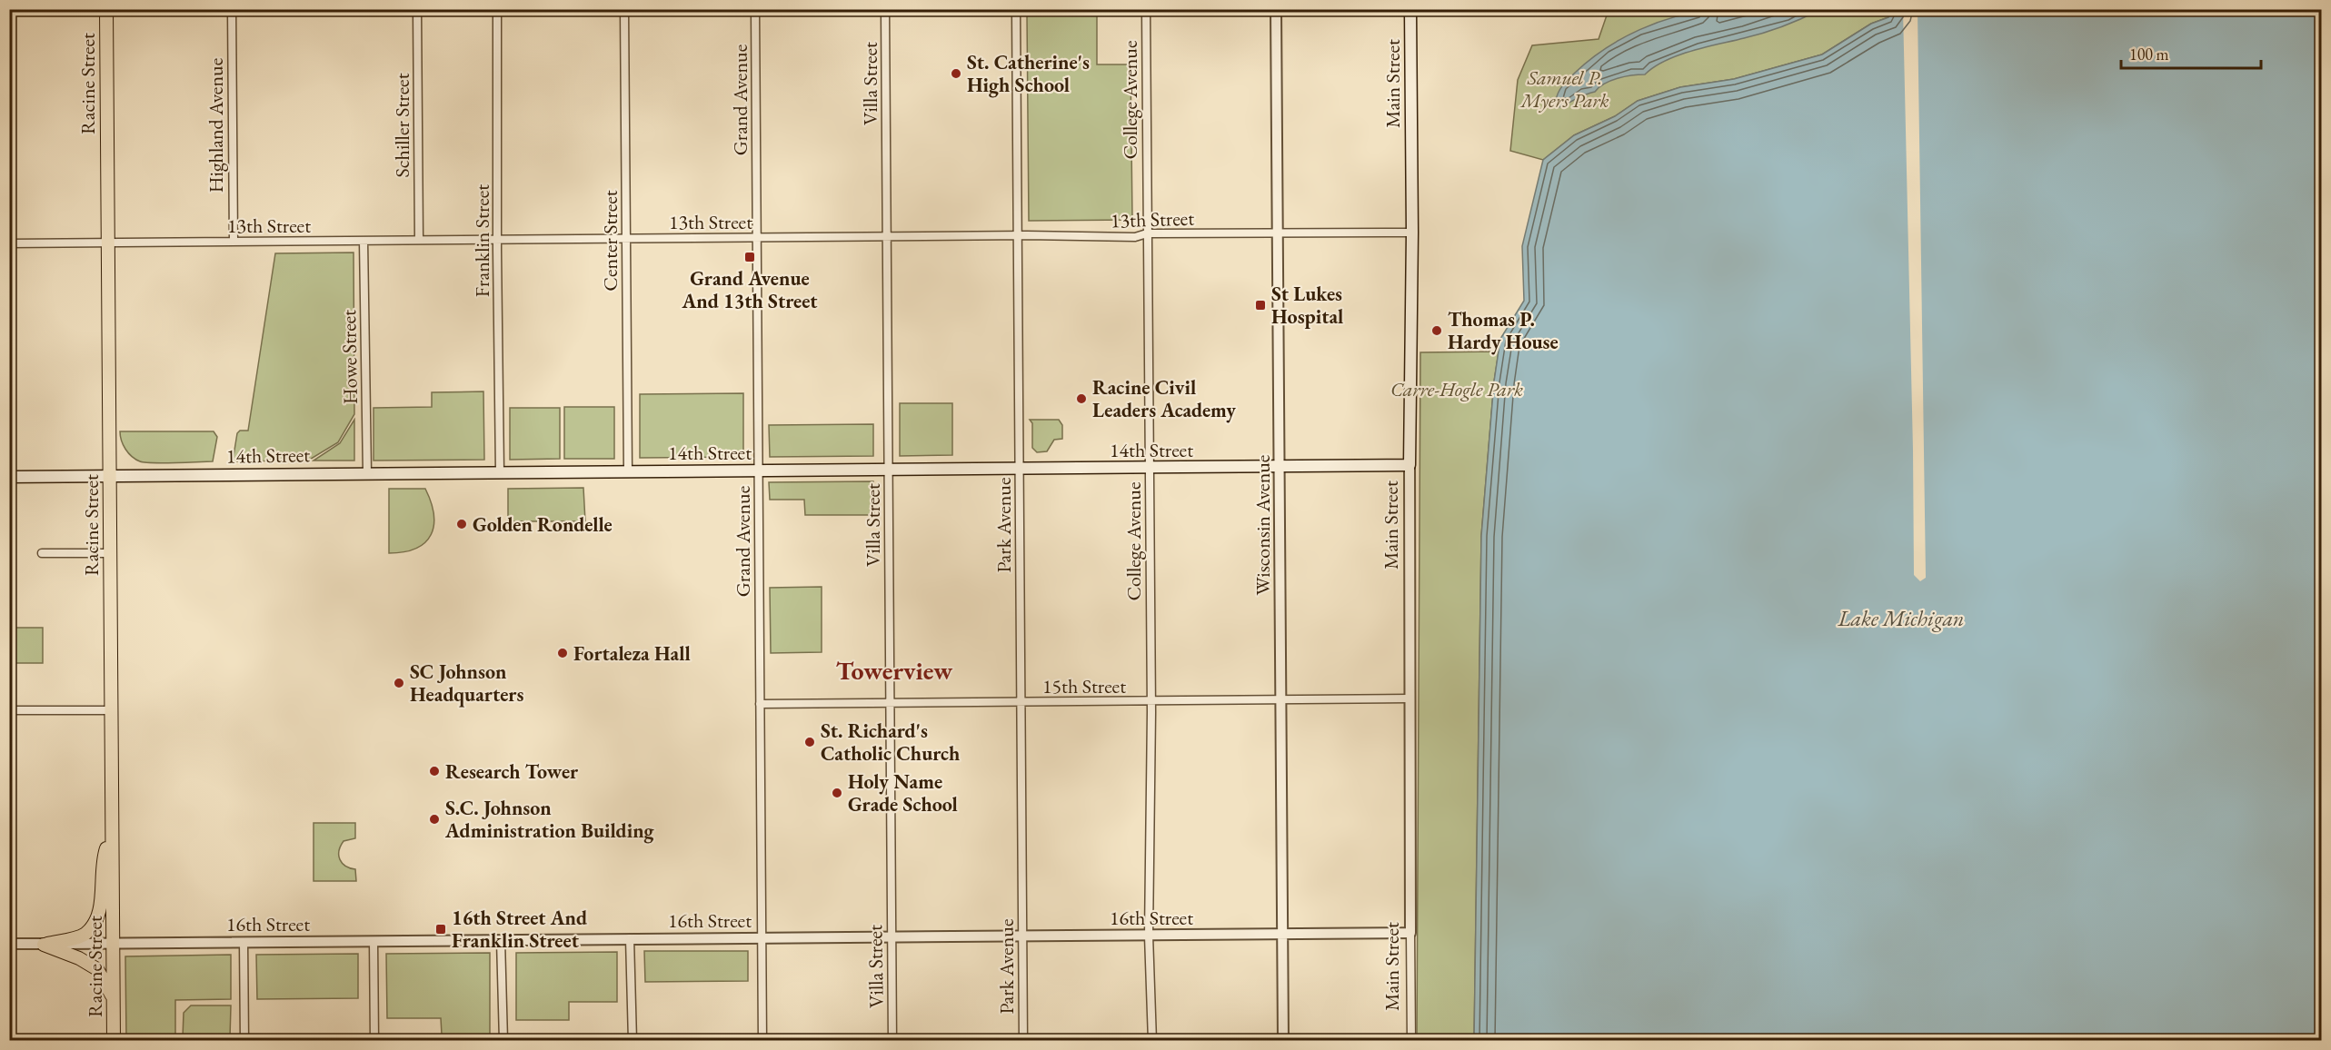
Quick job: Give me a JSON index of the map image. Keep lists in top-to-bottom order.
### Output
{
  "streets": {
    "main road": ["Racine Street", "Main Street", "14th Street"],
    "street": [
      "Villa Street",
      "Grand Avenue",
      "College Avenue",
      "Highland Avenue",
      "Schiller Street",
      "13th Street",
      "Franklin Street",
      "Center Street",
      "Howe Street",
      "Park Avenue",
      "Wisconsin Avenue",
      "15th Street",
      "16th Street"
    ]
  },
  "crossings": [
    ["Racine Street", "13th Street"],
    ["Racine Street", "14th Street"],
    ["Racine Street", "16th Street"],
    ["Villa Street", "13th Street"],
    ["Villa Street", "14th Street"],
    ["Villa Street", "15th Street"],
    ["Villa Street", "16th Street"],
    ["Main Street", "13th Street"],
    ["Main Street", "14th Street"],
    ["Main Street", "15th Street"],
    ["Main Street", "16th Street"],
    ["Grand Avenue", "13th Street"],
    ["Grand Avenue", "14th Street"],
    ["Grand Avenue", "15th Street"],
    ["Grand Avenue", "16th Street"],
    ["College Avenue", "13th Street"],
    ["College Avenue", "14th Street"],
    ["College Avenue", "15th Street"],
    ["College Avenue", "16th Street"],
    ["Highland Avenue", "13th Street"],
    ["Schiller Street", "13th Street"],
    ["13th Street", "Franklin Street"],
    ["13th Street", "Center Street"],
    ["13th Street", "Howe Street"],
    ["13th Street", "Park Avenue"],
    ["13th Street", "Wisconsin Avenue"],
    ["Franklin Street", "14th Street"],
    ["Center Street", "14th Street"],
    ["Howe Street", "14th Street"],
    ["14th Street", "Park Avenue"],
    ["14th Street", "Wisconsin Avenue"],
    ["Park Avenue", "15th Street"],
    ["Park Avenue", "16th Street"],
    ["Wisconsin Avenue", "15th Street"],
    ["Wisconsin Avenue", "16th Street"]
  ],
  "districts": ["Towerview"],
  "water": ["Lake Michigan"],
  "parks": ["Samuel P. Myers Park", "Carre-Hogle Park"],
  "places": {
    "other": [
      "St. Catherine's High School",
      "Thomas P. Hardy House",
      "Racine Civil Leaders Academy",
      "Golden Rondelle",
      "Fortaleza Hall",
      "SC Johnson Headquarters",
      "St. Richard's Catholic Church",
      "Research Tower",
      "Holy Name Grade School",
      "S.C. Johnson Administration Building"
    ],
    "transit": ["Grand Avenue And 13th Street", "St Lukes Hospital", "16th Street And Franklin Street"]
  },
  "scale_bar": "100 m"
}
